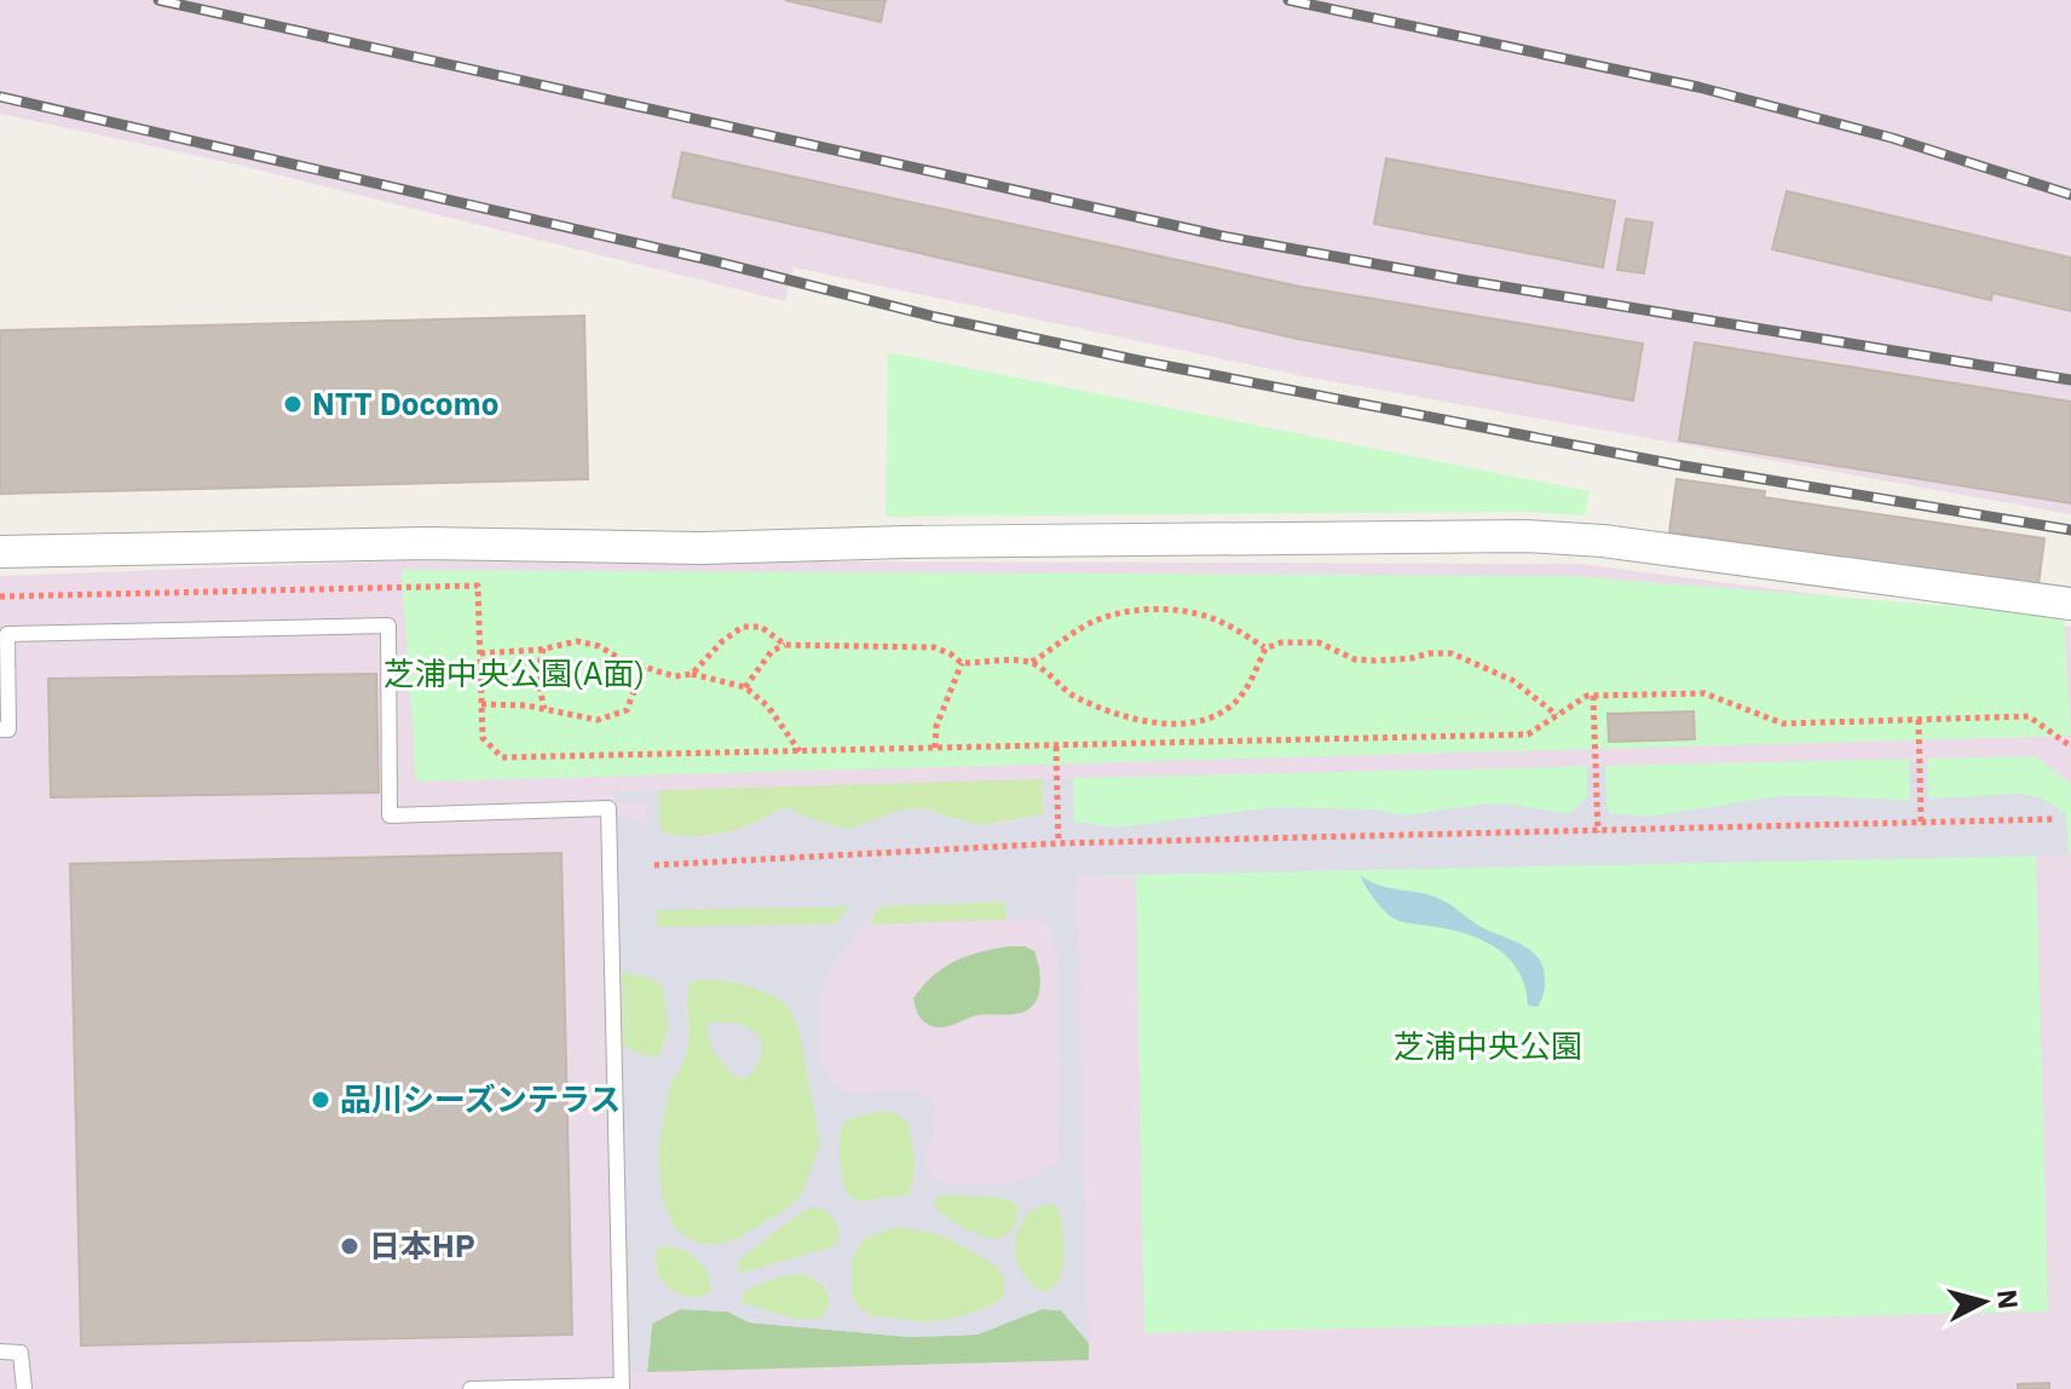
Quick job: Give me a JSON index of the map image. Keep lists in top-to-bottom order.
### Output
{
  "parks": ["芝浦中央公園(A面)", "芝浦中央公園"],
  "places": ["NTT Docomo", "品川シーズンテラス", "日本HP"],
  "north": "right"
}
